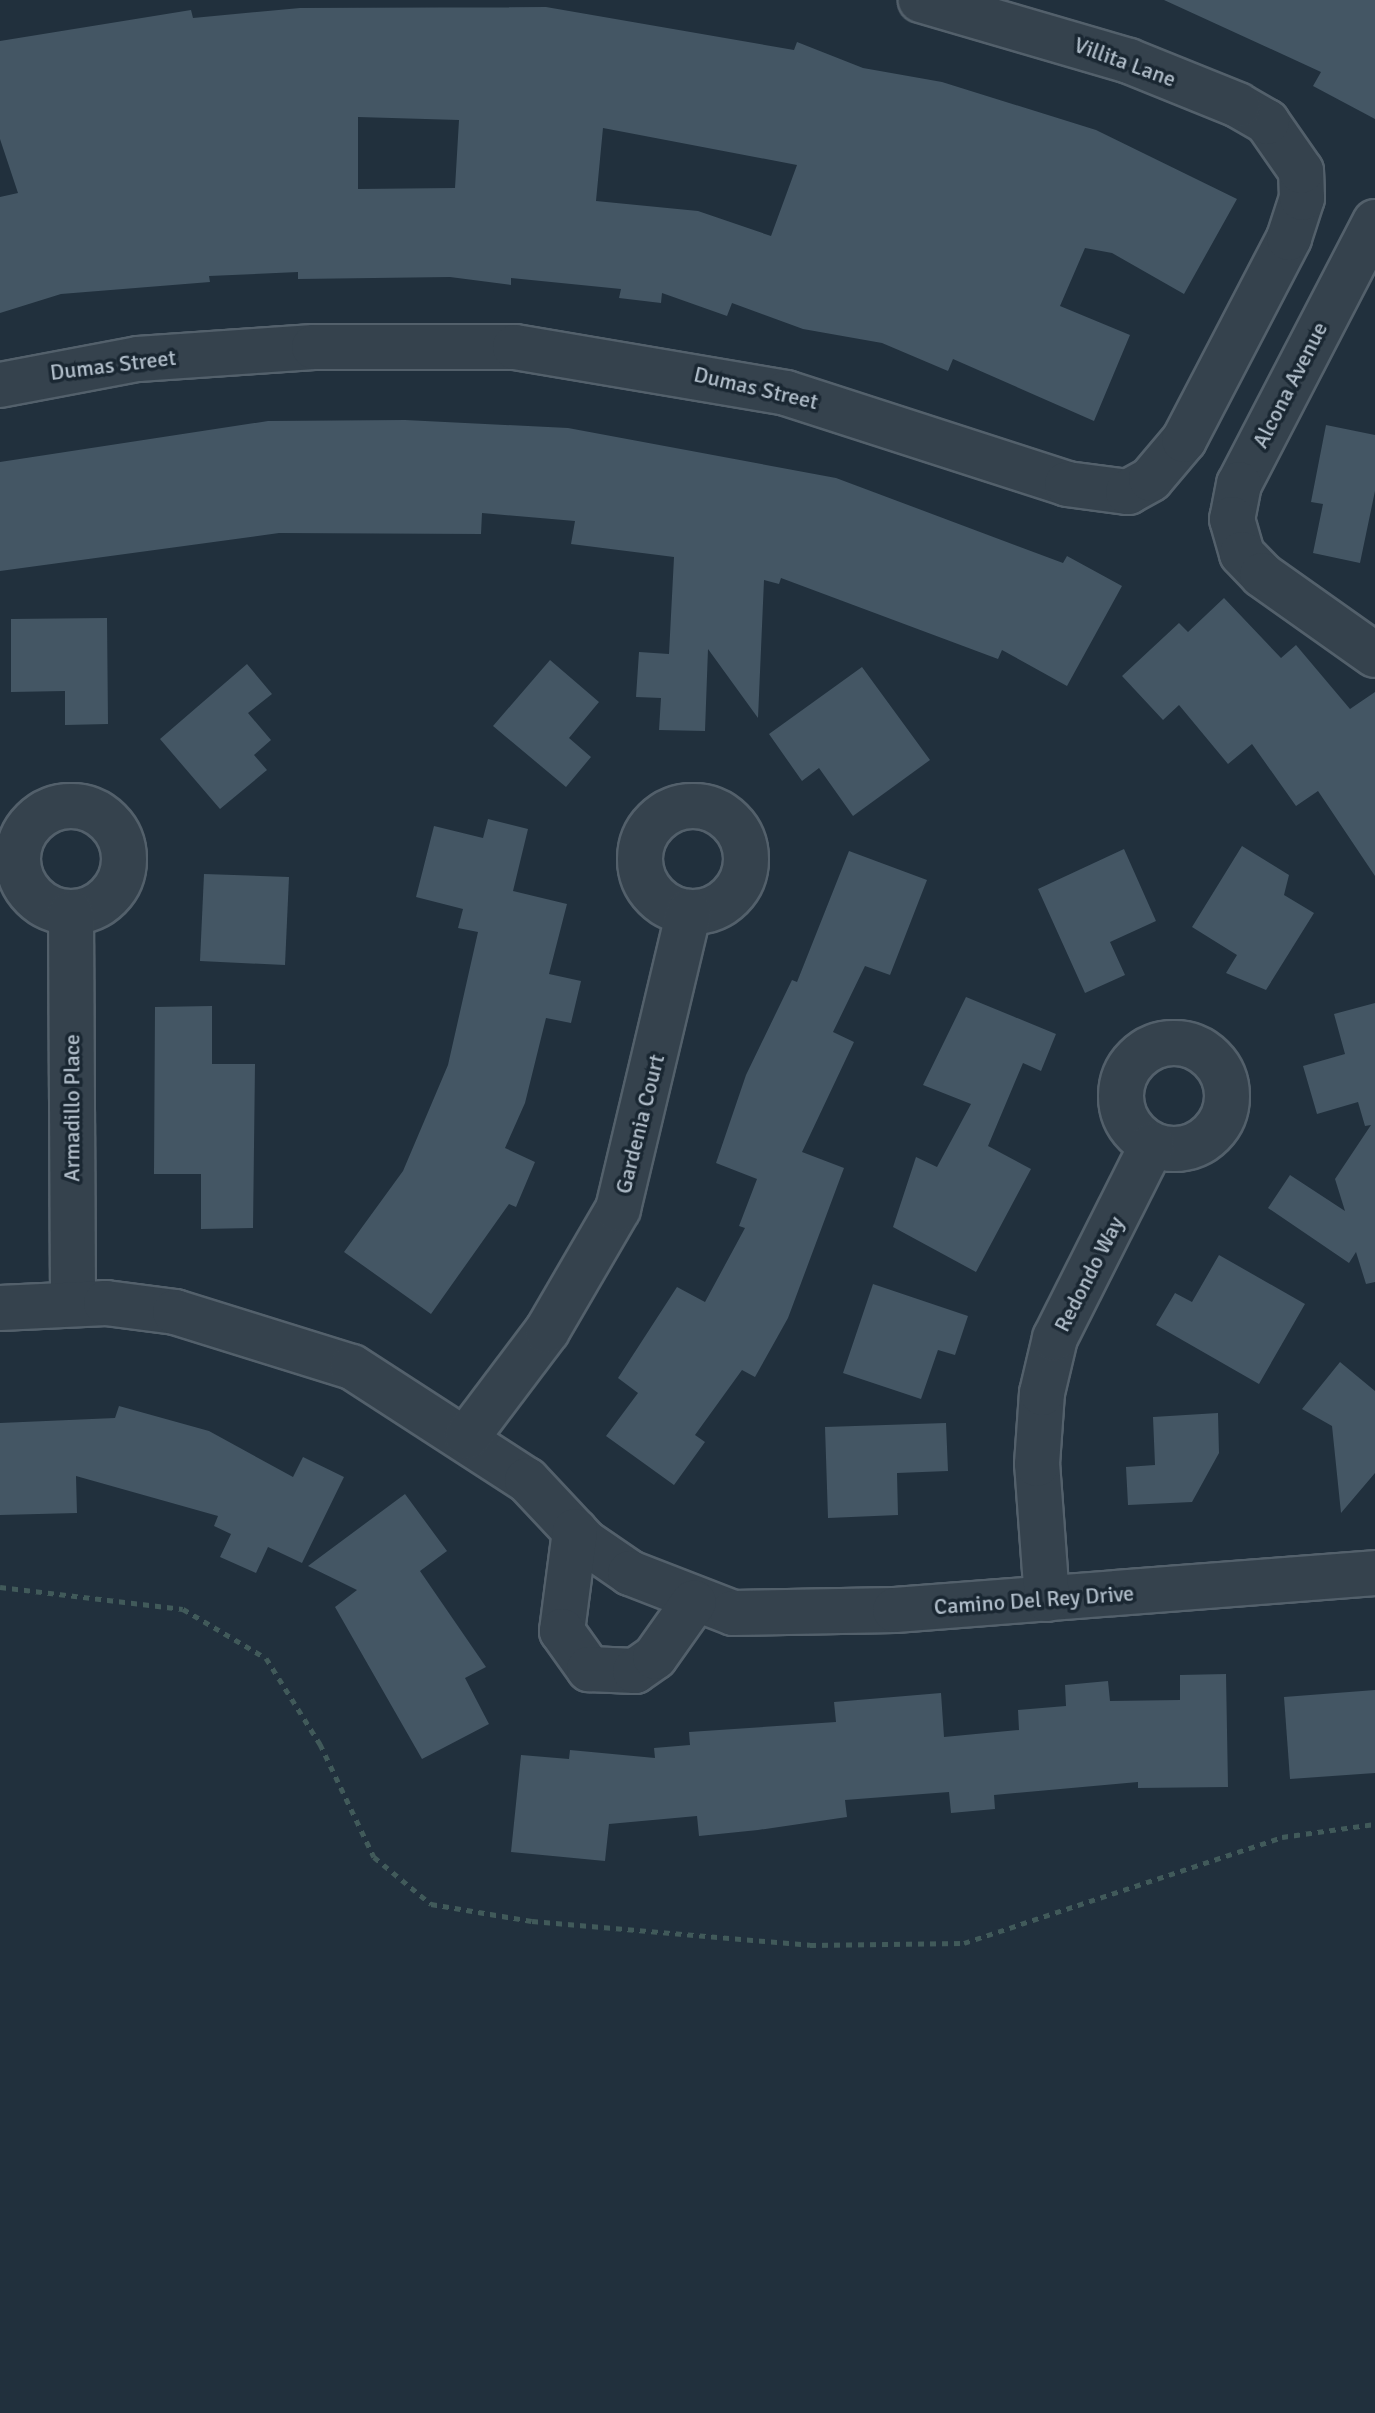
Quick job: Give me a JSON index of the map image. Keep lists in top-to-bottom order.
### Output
{
  "streets": {
    "street": [
      "Villita Lane",
      "Dumas Street",
      "Alcona Avenue",
      "Armadillo Place",
      "Gardenia Court",
      "Redondo Way",
      "Camino Del Rey Drive"
    ]
  },
  "crossings": [
    ["Villita Lane", "Dumas Street"],
    ["Armadillo Place", "Camino Del Rey Drive"],
    ["Gardenia Court", "Camino Del Rey Drive"],
    ["Redondo Way", "Camino Del Rey Drive"]
  ]
}
